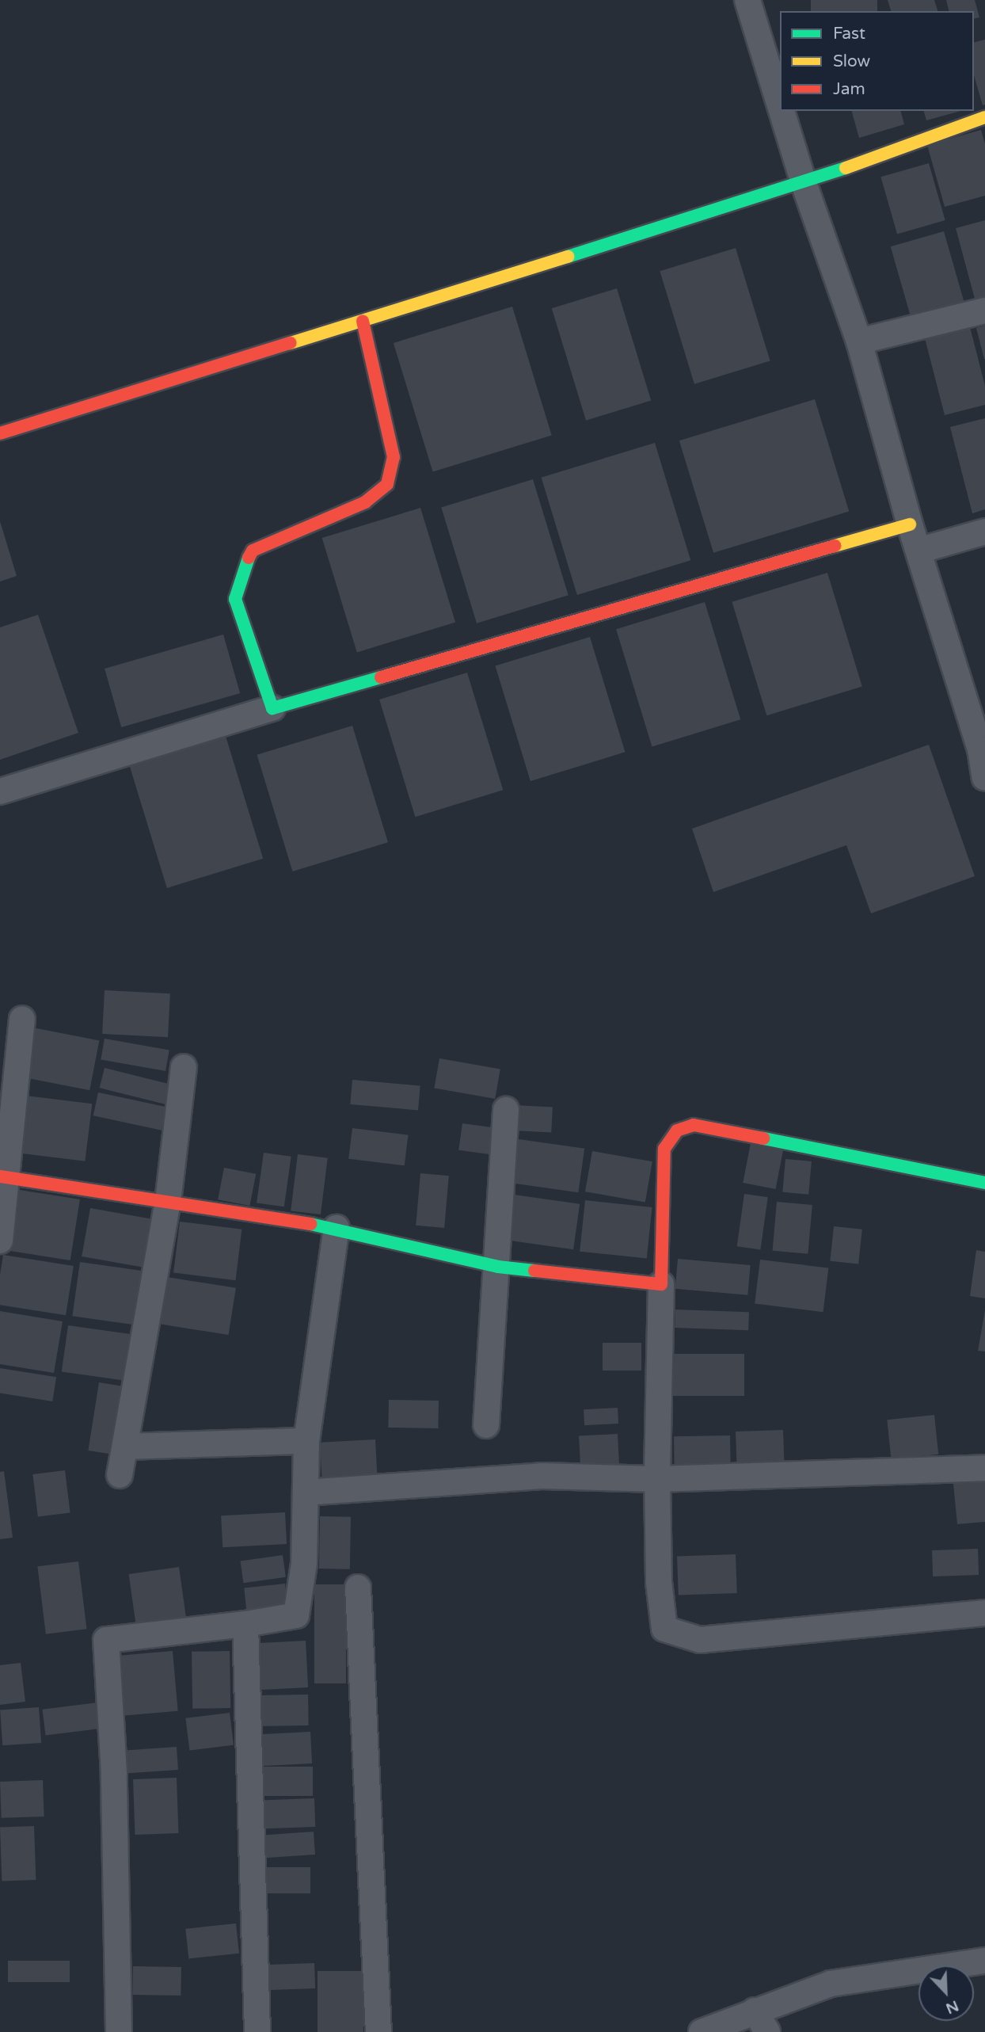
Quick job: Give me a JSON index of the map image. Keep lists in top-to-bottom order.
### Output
{
  "legend": ["Fast", "Slow", "Jam"],
  "north": "bottom right"
}
